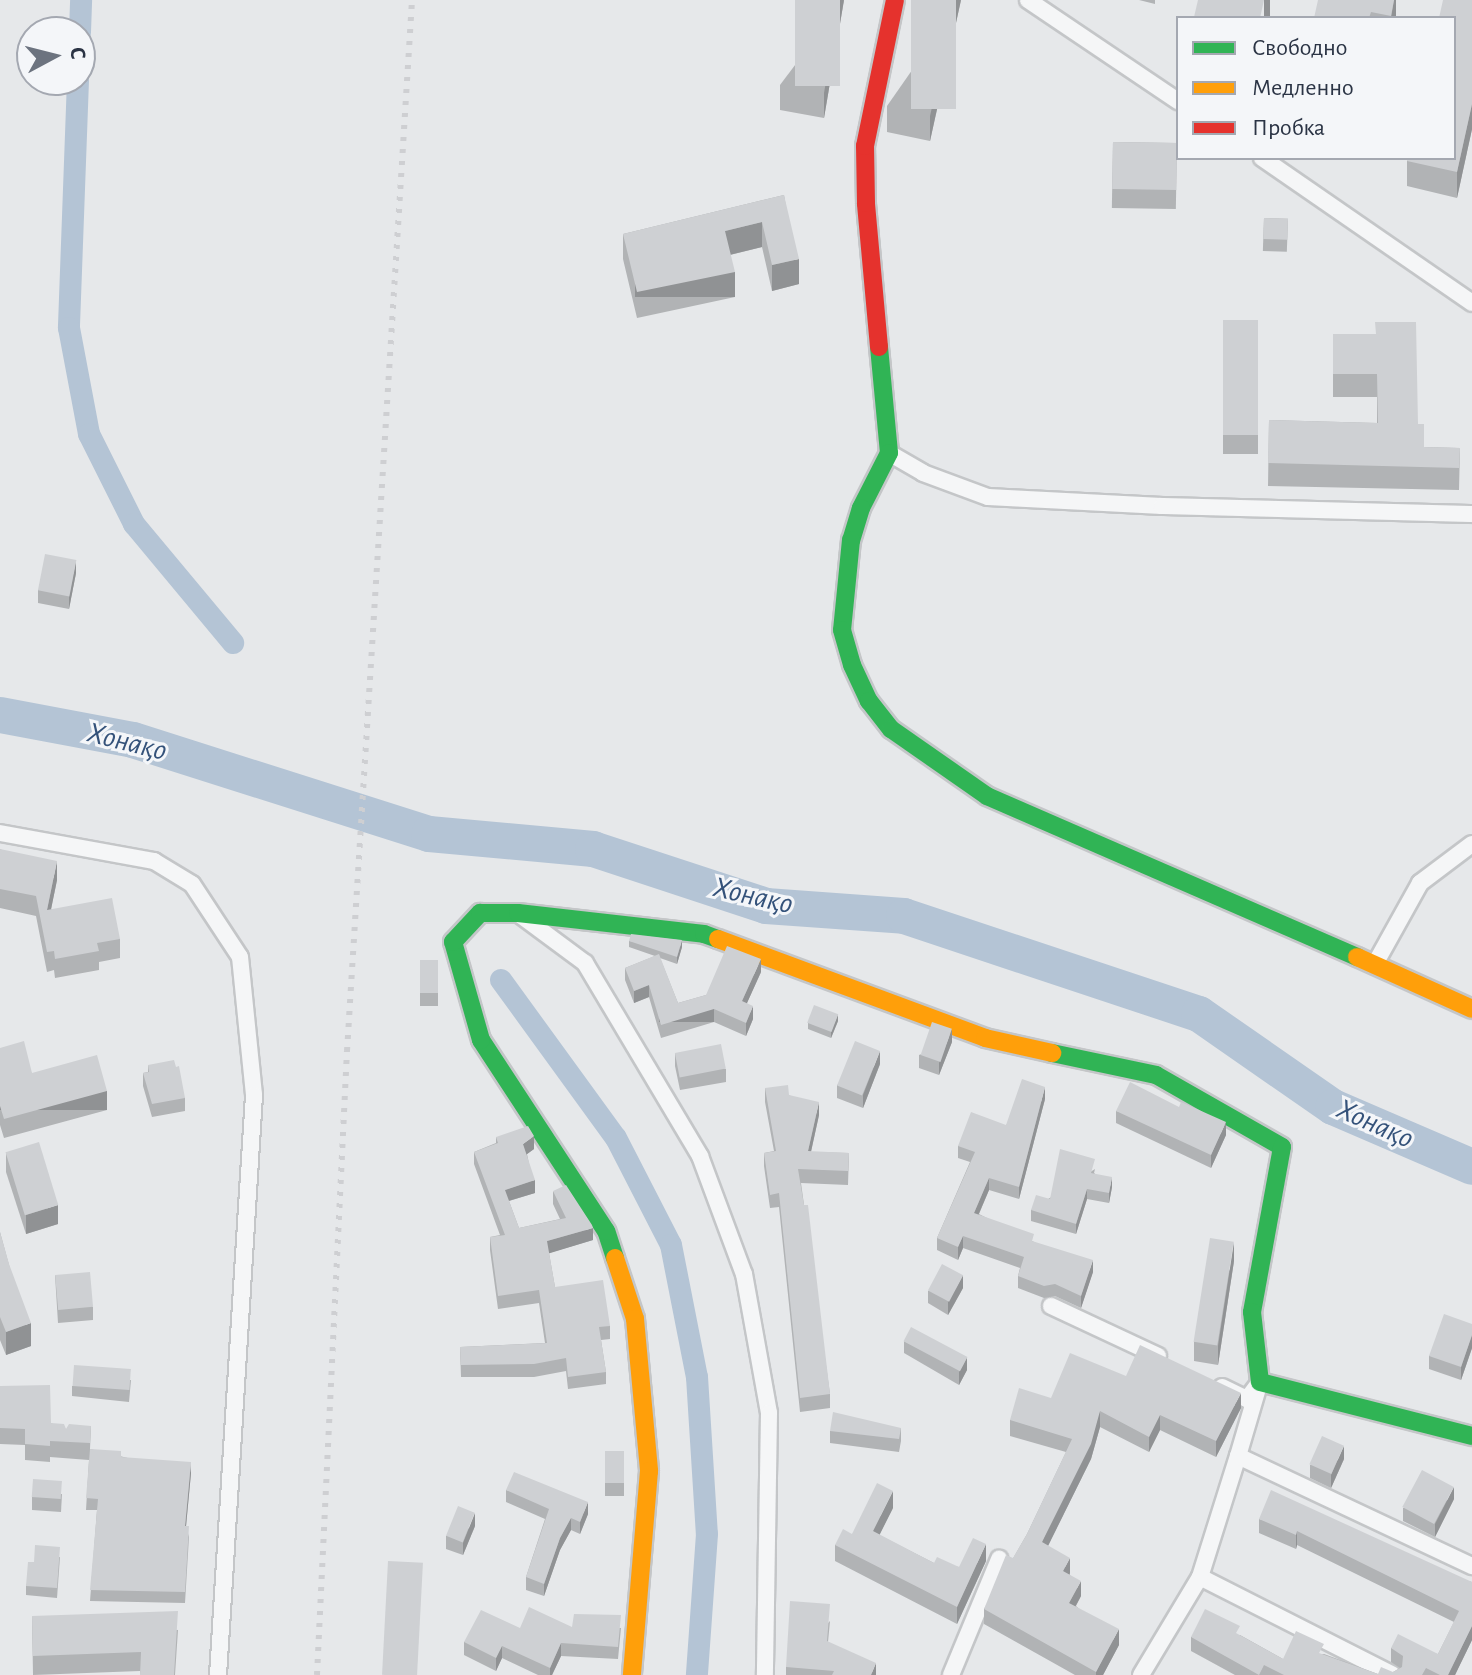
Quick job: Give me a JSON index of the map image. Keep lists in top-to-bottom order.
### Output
{
  "water": ["Хонақо"],
  "legend": ["Свободно", "Медленно", "Пробка"],
  "north": "right"
}
